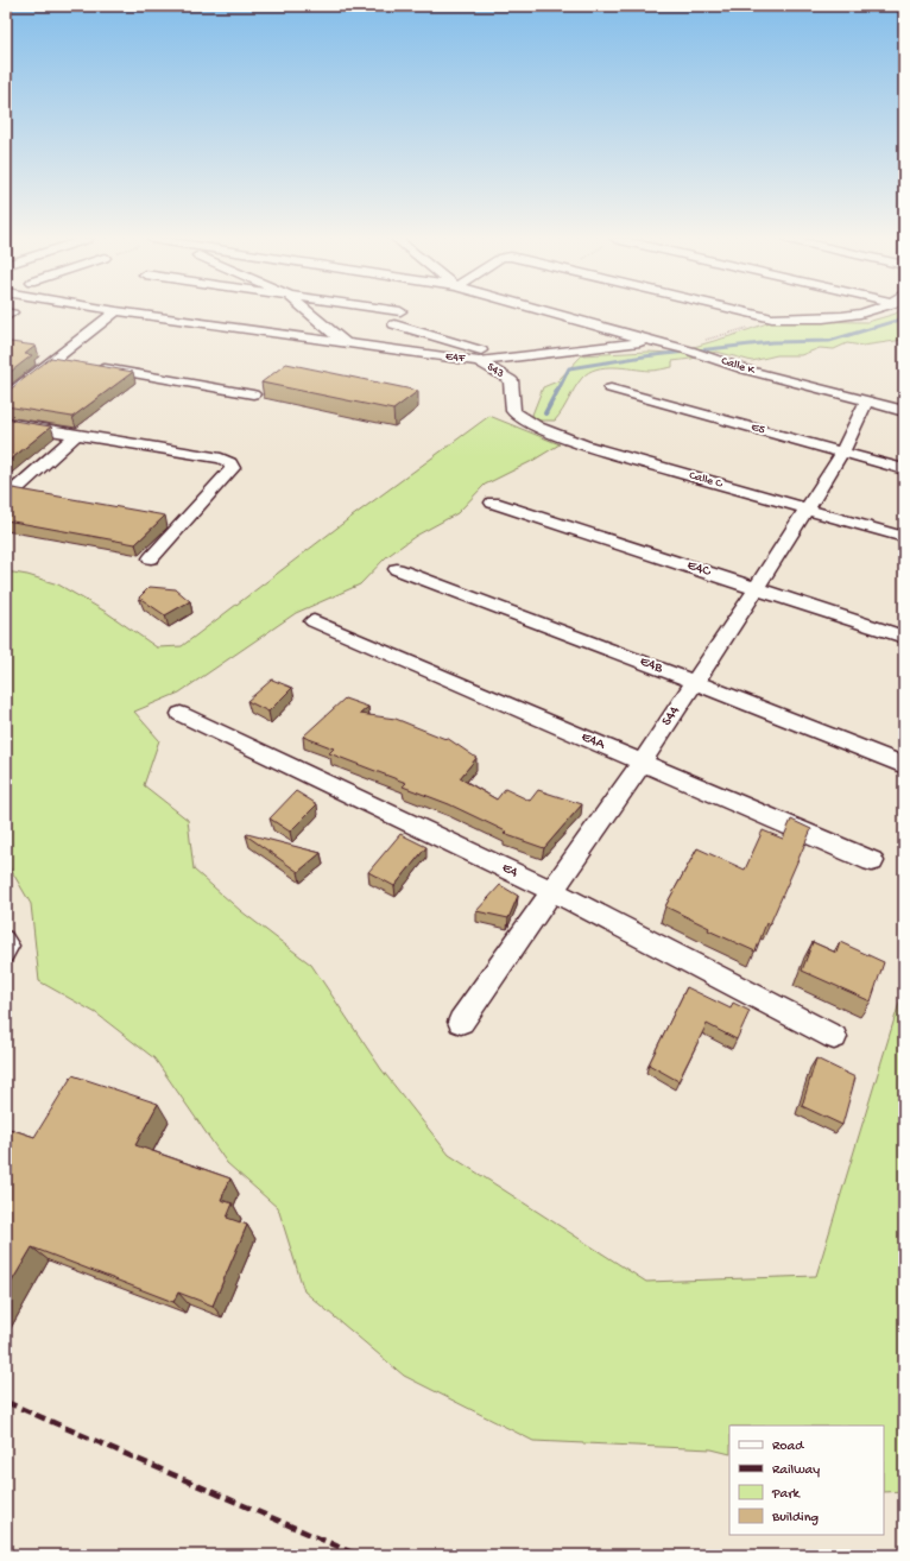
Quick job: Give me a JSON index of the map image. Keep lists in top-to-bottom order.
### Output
{
  "streets": {
    "street": [
      "E4F",
      "Calle K",
      "S43",
      "E5",
      "Calle C",
      "E4C",
      "E4B",
      "S44",
      "E4A",
      "E4"
    ]
  },
  "crossings": [
    ["E4F", "Calle K"],
    ["E4F", "S43"],
    ["Calle K", "S44"],
    ["S43", "Calle C"],
    ["E5", "S44"],
    ["Calle C", "S44"],
    ["E4C", "S44"],
    ["E4B", "S44"],
    ["S44", "E4A"],
    ["S44", "E4"]
  ],
  "legend": [
    "Road",
    "Railway",
    "Park",
    "Building"
  ]
}
